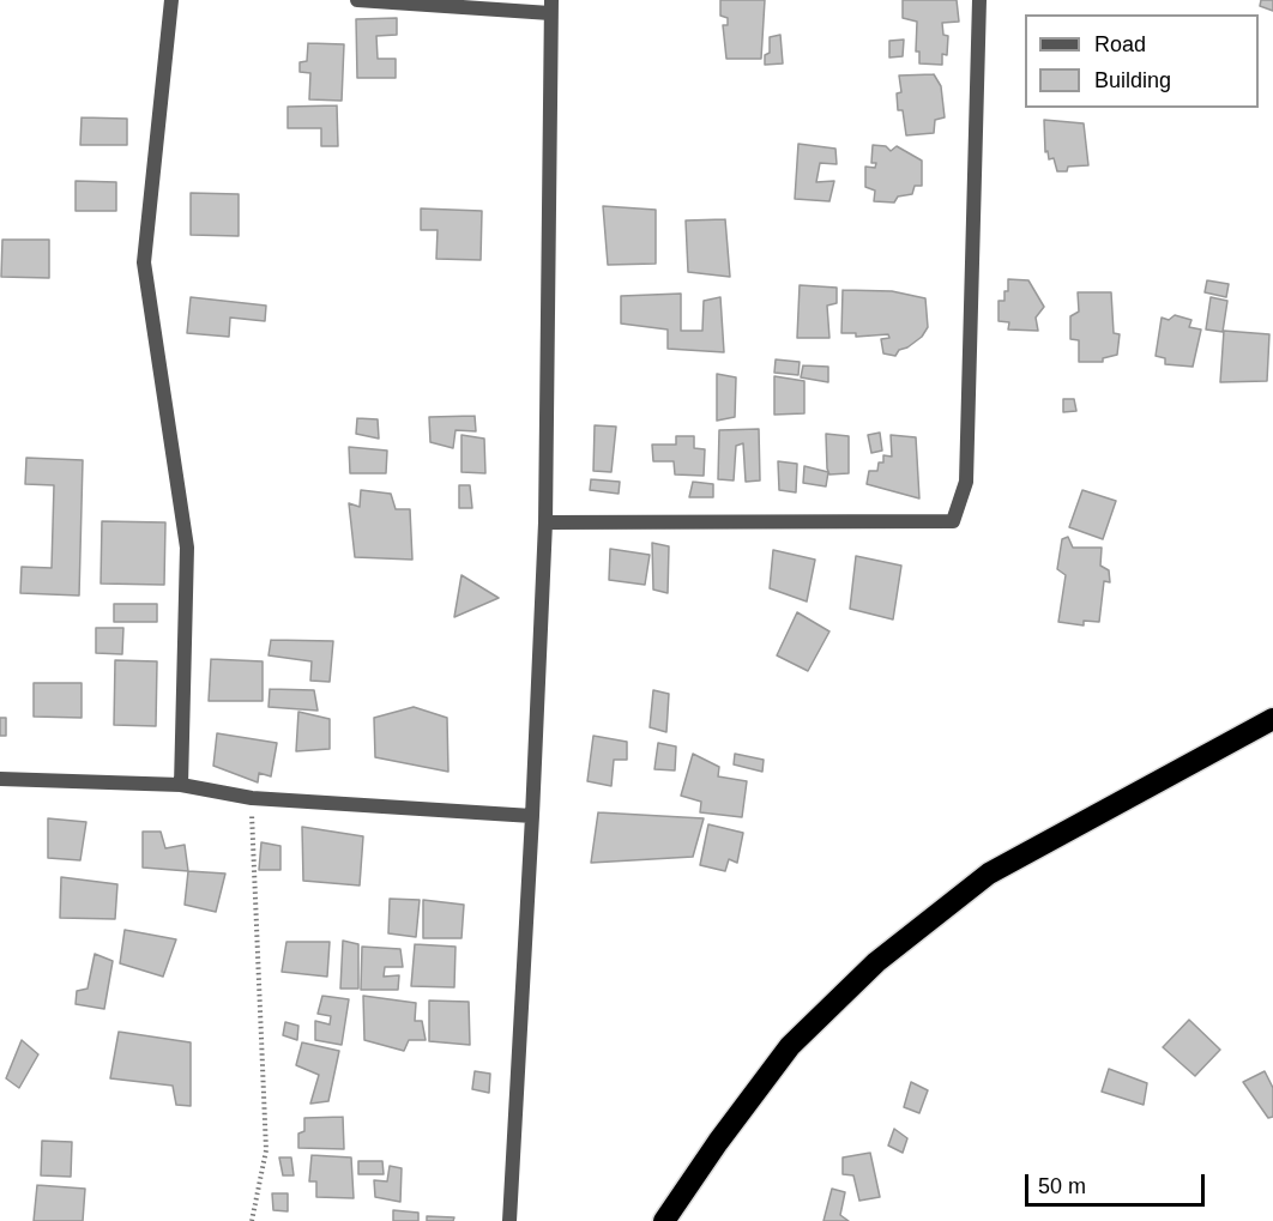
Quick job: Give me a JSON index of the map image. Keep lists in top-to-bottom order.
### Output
{
  "legend": ["Road", "Building"],
  "scale_bar": "50 m"
}
